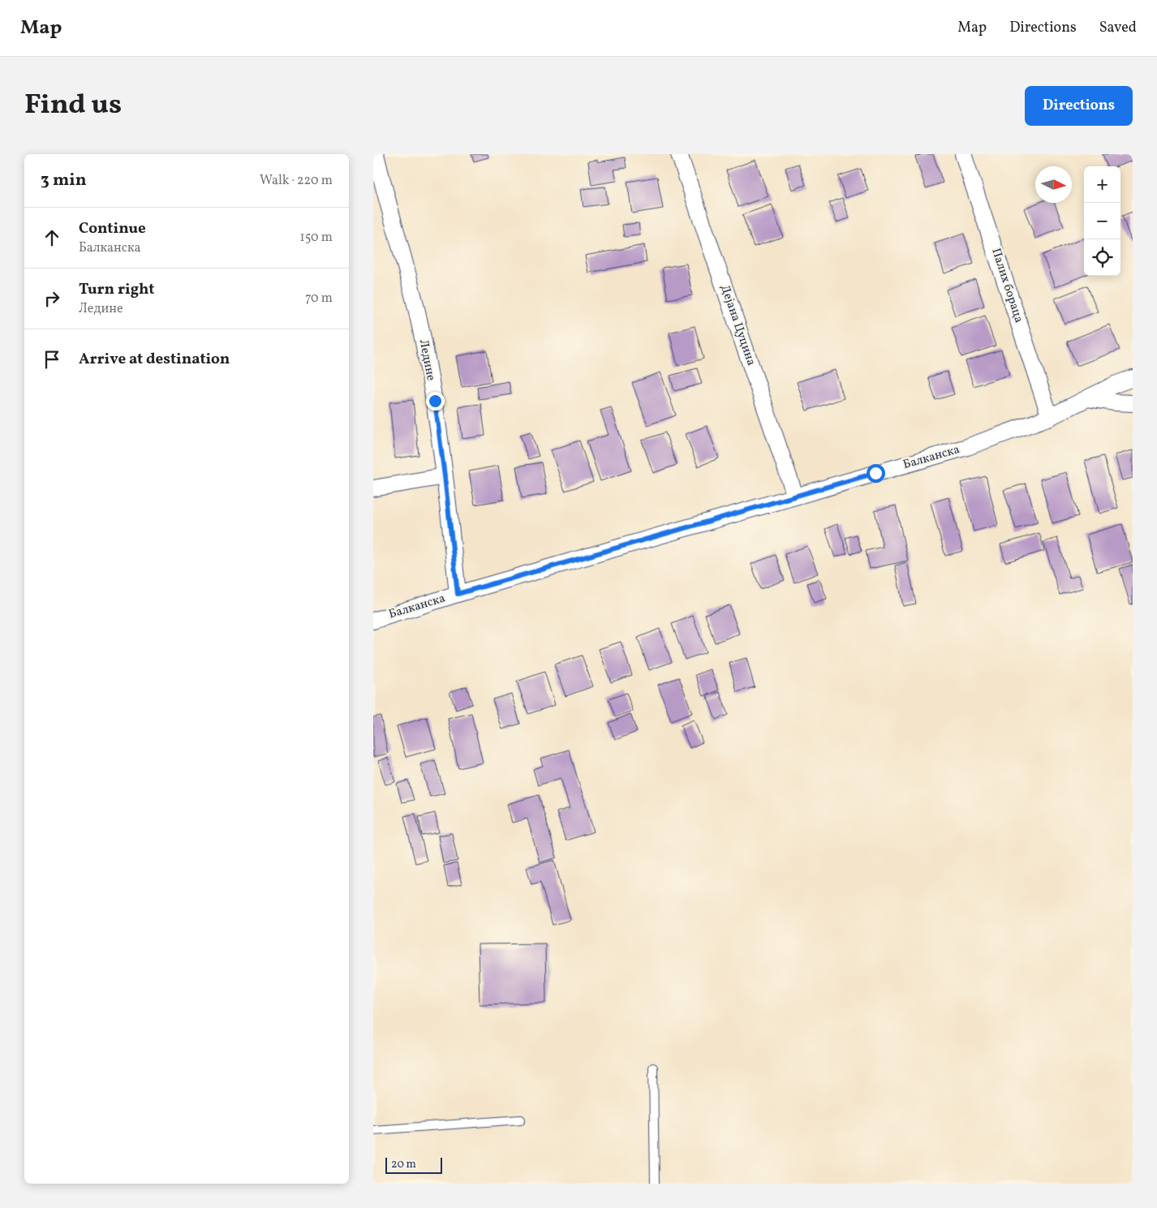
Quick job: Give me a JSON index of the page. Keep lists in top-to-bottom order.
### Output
{
  "streets": {
    "street": [
      "Палих бораца",
      "Дејана Цуцина",
      "Ледине",
      "Балканска"
    ]
  },
  "crossings": [
    ["Палих бораца", "Балканска"],
    ["Дејана Цуцина", "Балканска"],
    ["Ледине", "Балканска"]
  ],
  "scale_bar": "20 m",
  "north": "right",
  "page": {
    "header": "Map",
    "nav": ["Map", "Directions", "Saved"],
    "title": "Find us",
    "buttons": "Directions",
    "heading": ["3 min", "Walk · 220 m"],
    "map_buttons": ["+", "−"],
    "list": [
      ["Continue", "Балканска", "150 m"],
      ["Turn right", "Ледине", "70 m"],
      "Arrive at destination"
    ],
    "scale": "20 m"
  }
}
